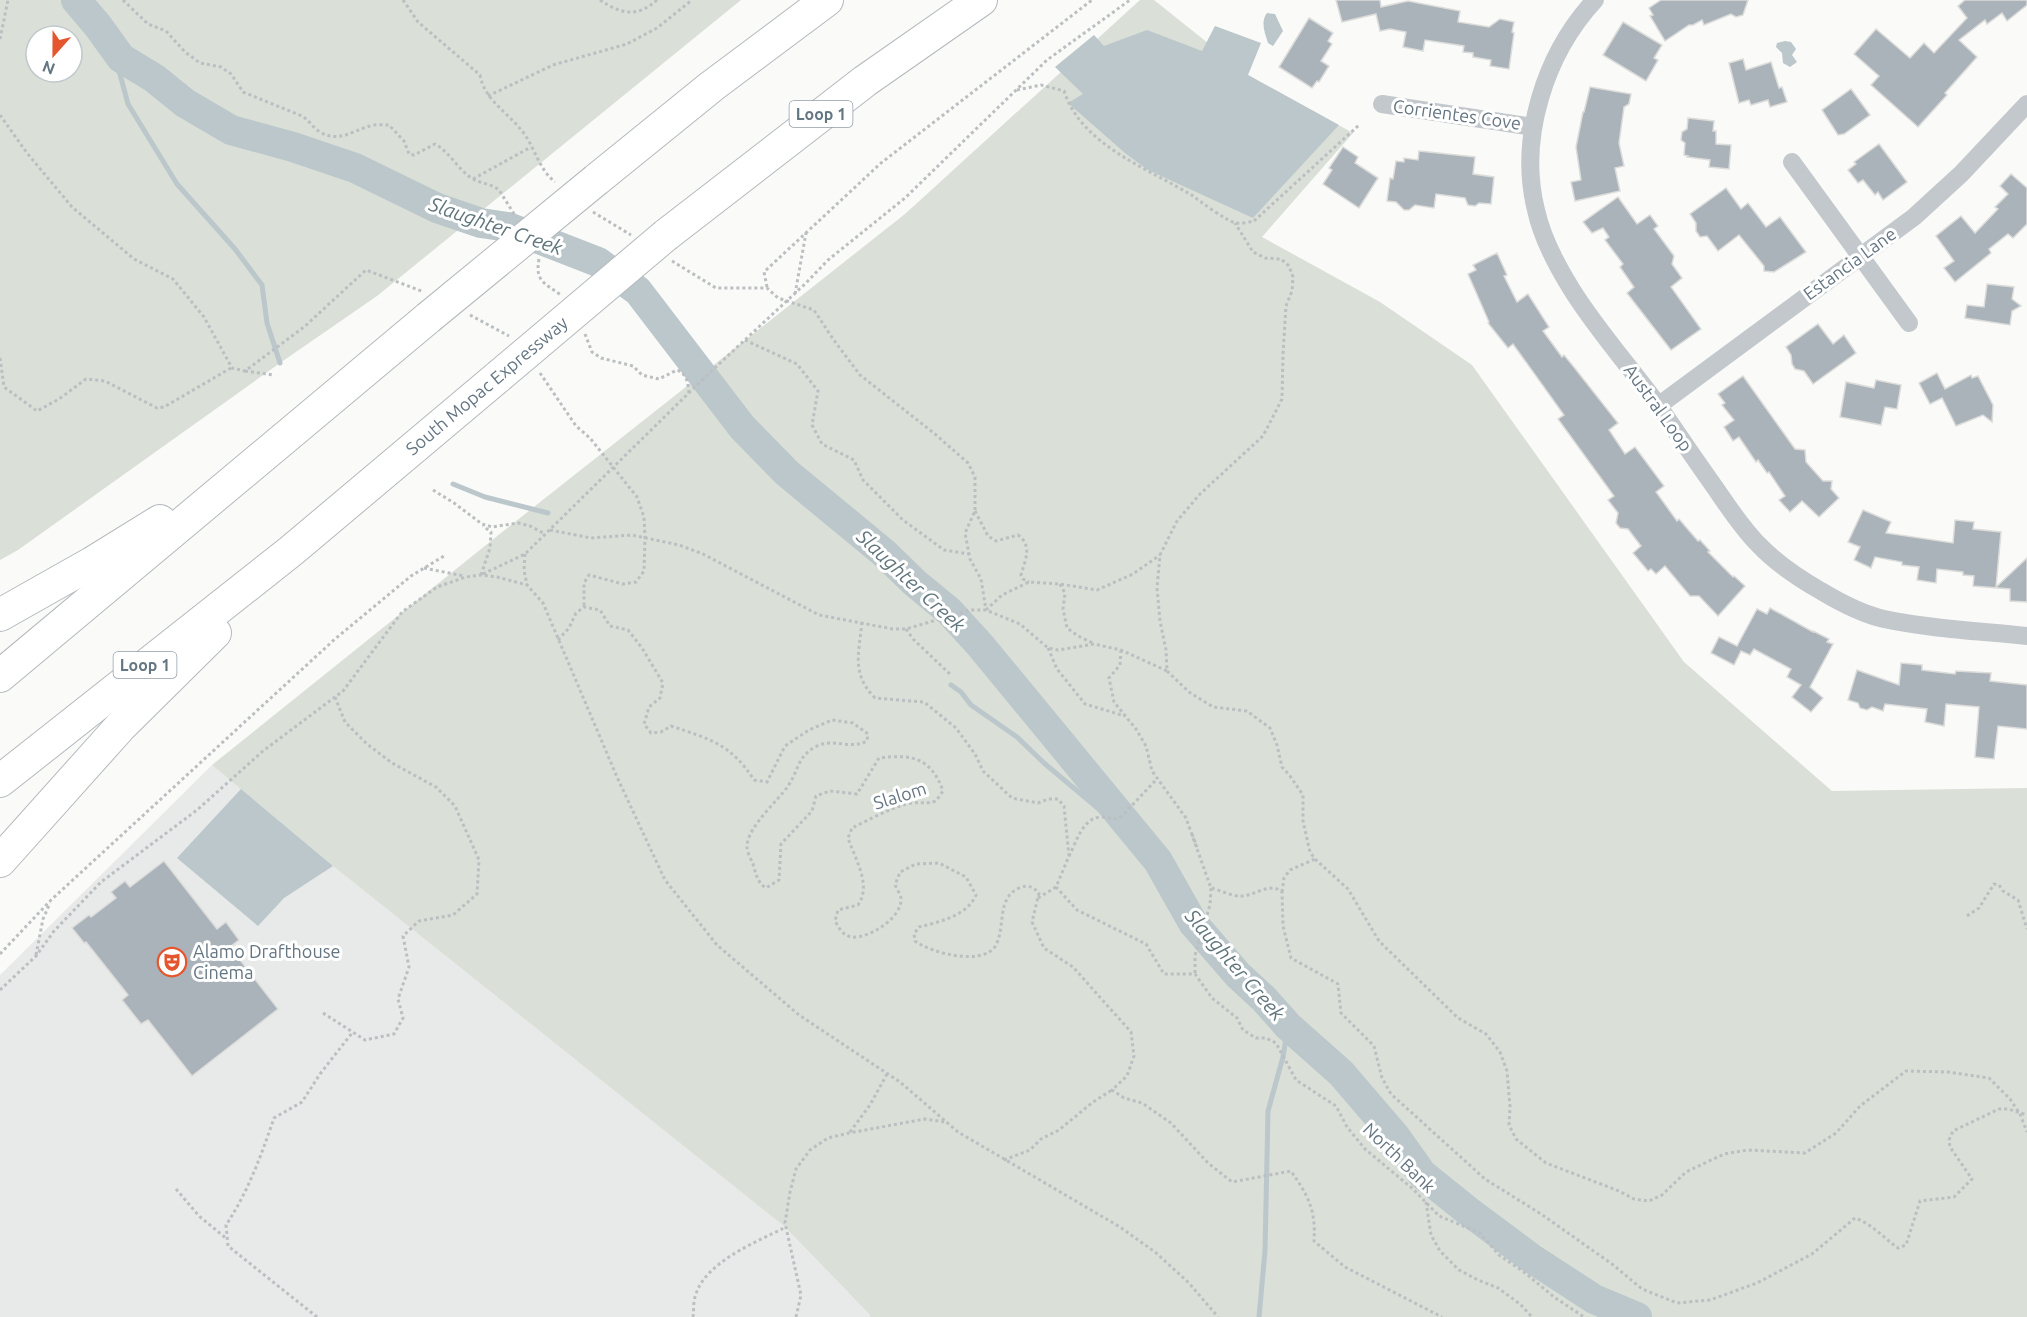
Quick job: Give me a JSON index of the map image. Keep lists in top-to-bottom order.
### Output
{
  "streets": {
    "highway": ["Loop 1", "South Mopac Expressway"],
    "street": ["Corrientes Cove", "Estancia Lane", "Austral Loop"],
    "path": ["Slalom", "North Bank"]
  },
  "crossings": [
    ["Corrientes Cove", "Austral Loop"],
    ["Estancia Lane", "Austral Loop"]
  ],
  "water": ["Slaughter Creek"],
  "places": {
    "theatre": ["Alamo Drafthouse Cinema"]
  },
  "north": "bottom"
}
